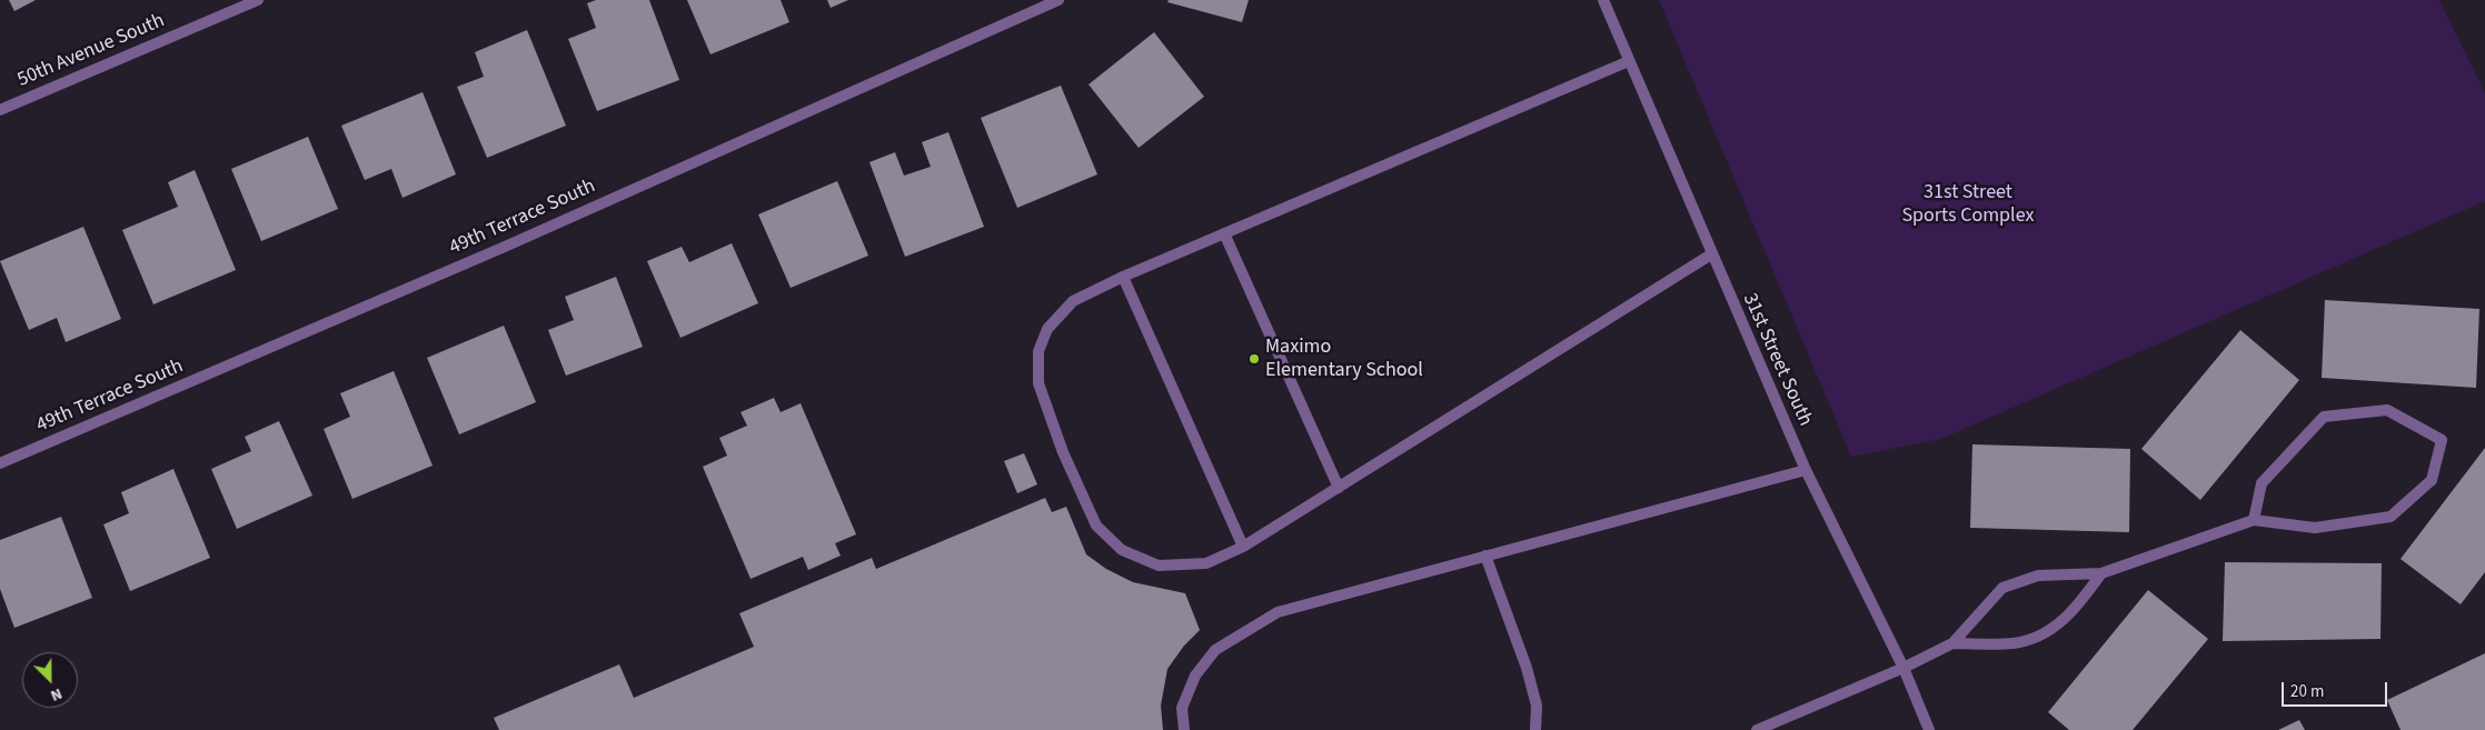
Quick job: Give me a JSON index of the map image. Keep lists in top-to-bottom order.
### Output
{
  "streets": {
    "street": ["50th Avenue South", "49th Terrace South", "31st Street South"]
  },
  "parks": ["31st Street Sports Complex"],
  "places": ["Maximo Elementary School"],
  "scale_bar": "20 m",
  "north": "bottom right"
}
